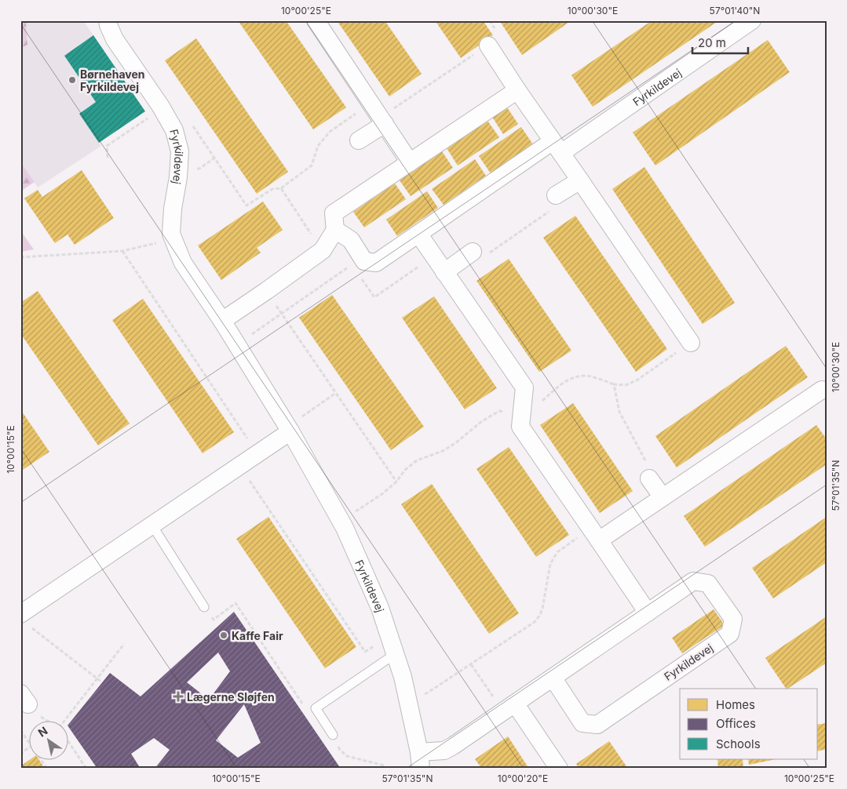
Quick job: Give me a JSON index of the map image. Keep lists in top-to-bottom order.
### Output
{
  "streets": {
    "street": ["Fyrkildevej"]
  },
  "places": {
    "other": ["Børnehaven Fyrkildevej", "Kaffe Fair"],
    "health": ["Lægerne Sløjfen"]
  },
  "legend": ["Homes", "Offices", "Schools"],
  "scale_bar": "20 m",
  "north": "top left",
  "coordinates": [
    "10°00'25\"E",
    "10°00'30\"E",
    "57°01'40\"N",
    "10°00'15\"E",
    "57°01'35\"N",
    "10°00'20\"E"
  ]
}
